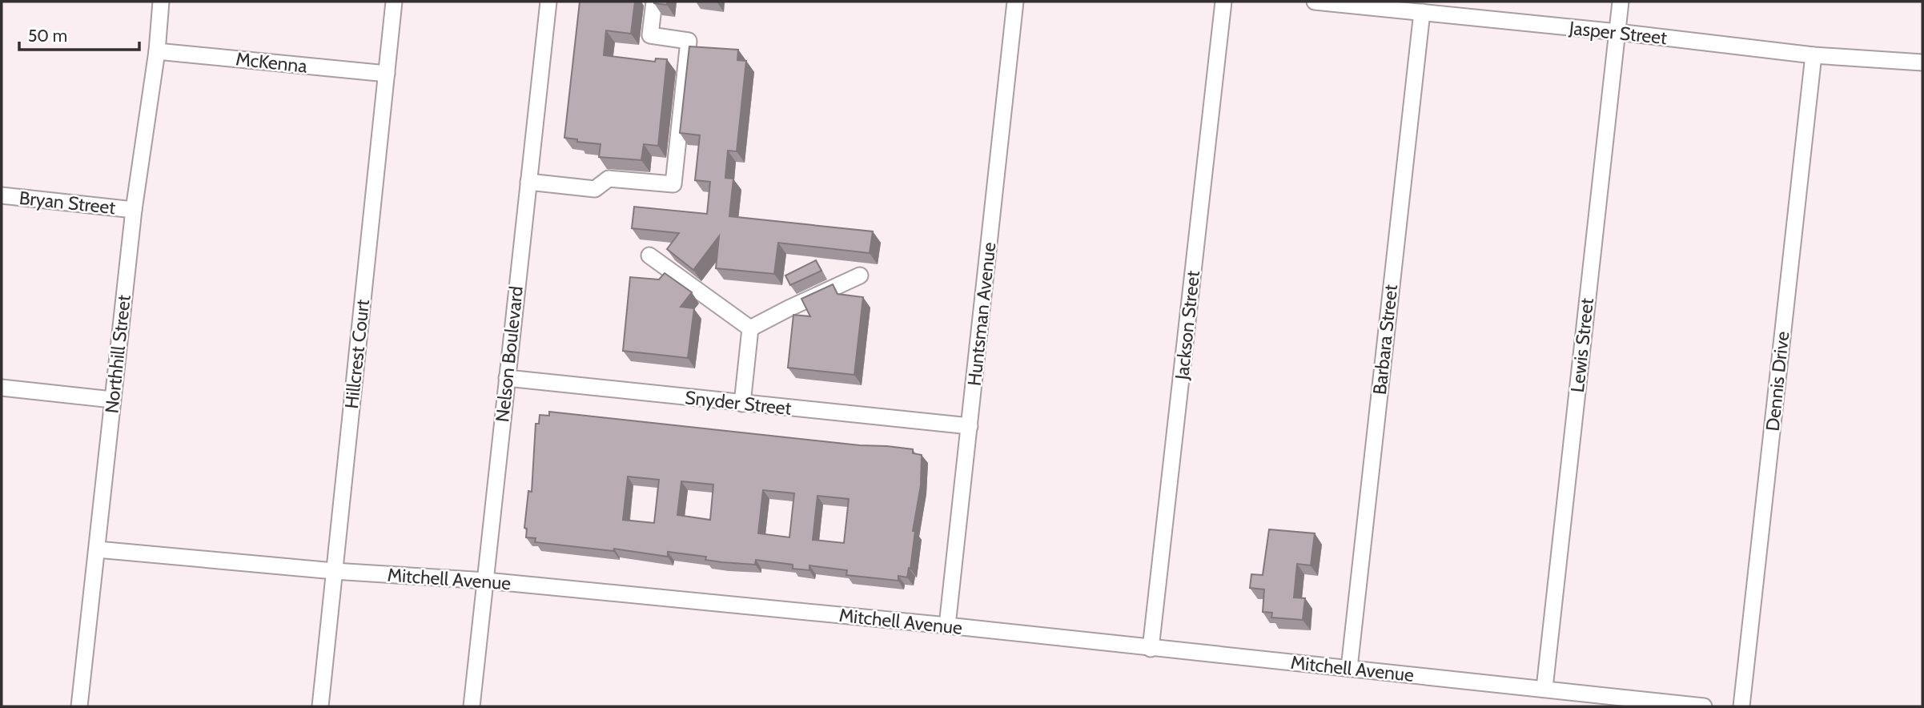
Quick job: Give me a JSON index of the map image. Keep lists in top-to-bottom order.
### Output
{
  "streets": {
    "street": [
      "Jasper Street",
      "McKenna",
      "Bryan Street",
      "Huntsman Avenue",
      "Jackson Street",
      "Barbara Street",
      "Lewis Street",
      "Northhill Street",
      "Hillcrest Court",
      "Nelson Boulevard",
      "Dennis Drive",
      "Snyder Street",
      "Mitchell Avenue"
    ]
  },
  "crossings": [
    ["Jasper Street", "Barbara Street"],
    ["Jasper Street", "Lewis Street"],
    ["Jasper Street", "Dennis Drive"],
    ["McKenna", "Northhill Street"],
    ["McKenna", "Hillcrest Court"],
    ["Bryan Street", "Northhill Street"],
    ["Huntsman Avenue", "Snyder Street"],
    ["Huntsman Avenue", "Mitchell Avenue"],
    ["Jackson Street", "Mitchell Avenue"],
    ["Barbara Street", "Mitchell Avenue"],
    ["Lewis Street", "Mitchell Avenue"],
    ["Northhill Street", "Mitchell Avenue"],
    ["Hillcrest Court", "Mitchell Avenue"],
    ["Nelson Boulevard", "Snyder Street"],
    ["Nelson Boulevard", "Mitchell Avenue"]
  ],
  "scale_bar": "50 m"
}
